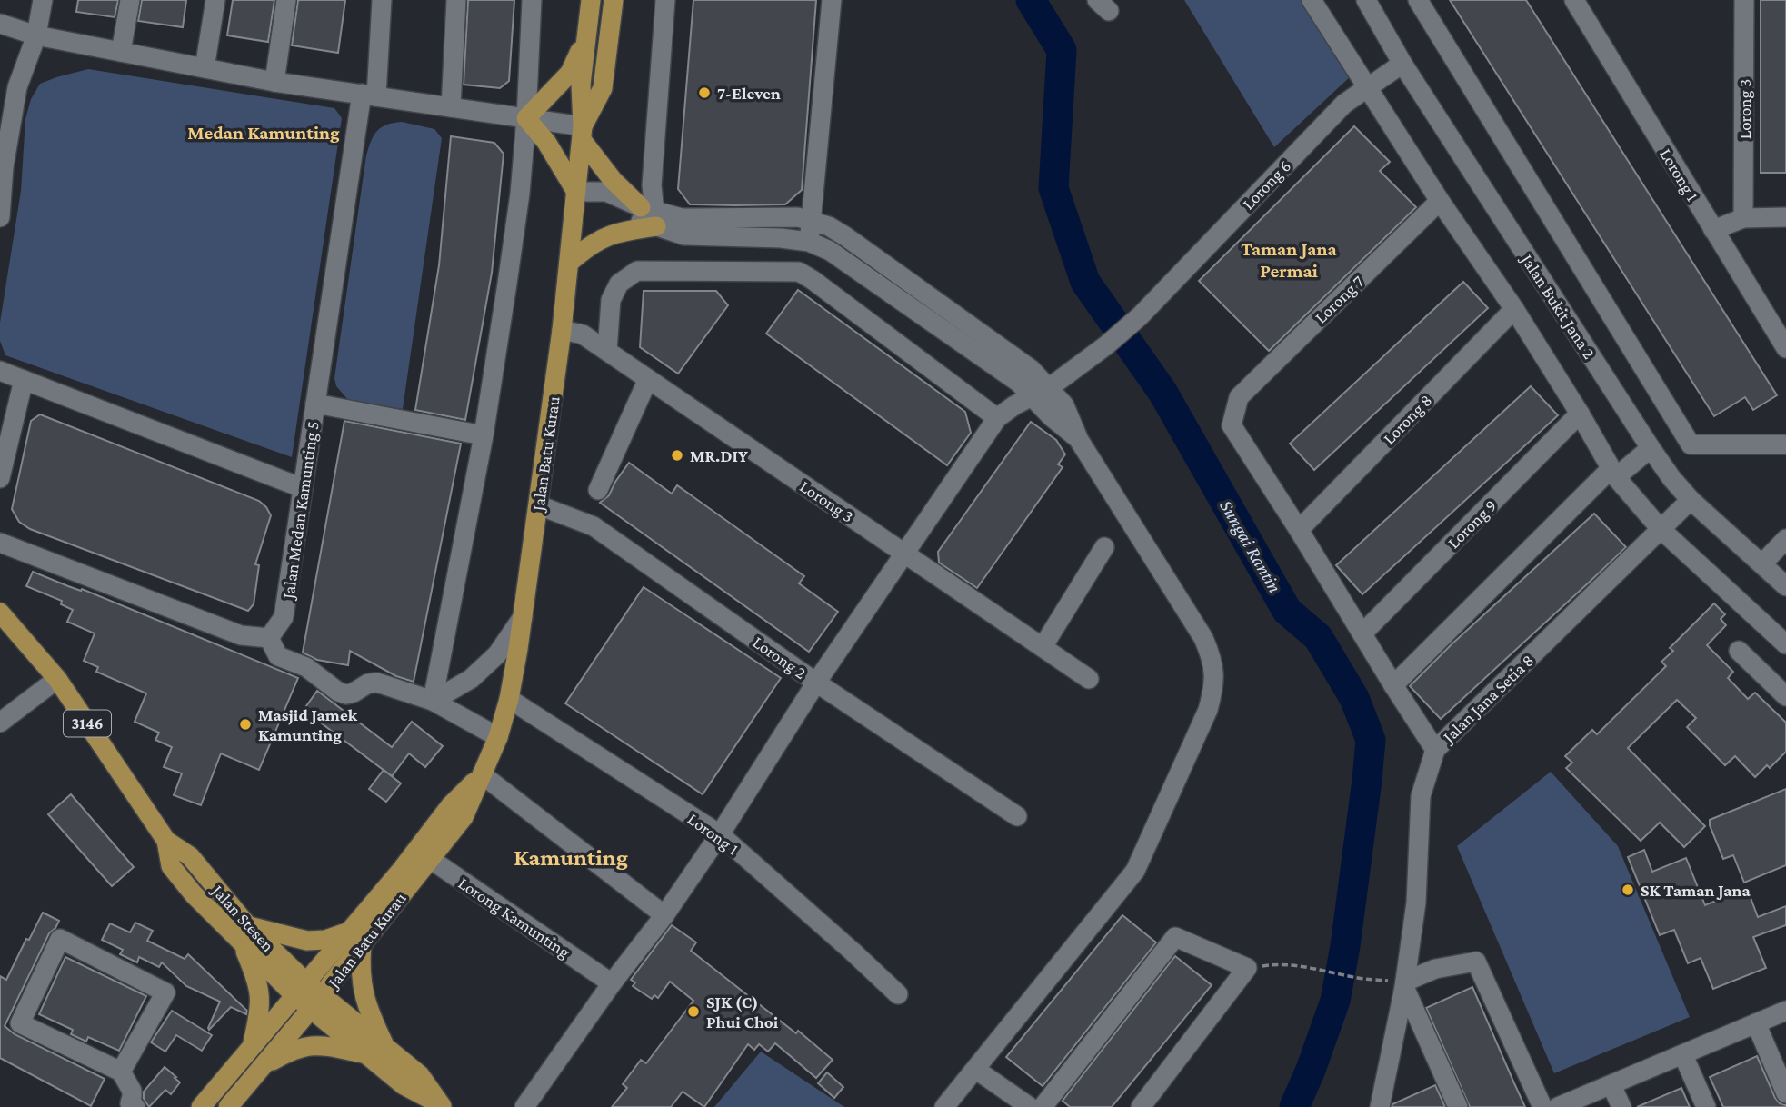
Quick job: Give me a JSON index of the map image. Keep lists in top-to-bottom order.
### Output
{
  "streets": {
    "main road": ["Jalan Batu Kurau", "3146", "Jalan Stesen"],
    "street": [
      "Lorong 3",
      "Lorong 1",
      "Lorong 6",
      "Lorong 7",
      "Jalan Bukit Jana 2",
      "Lorong 8",
      "Jalan Medan Kamunting 5",
      "Lorong 9",
      "Lorong 2",
      "Jalan Jana Setia 8",
      "Lorong Kamunting"
    ]
  },
  "crossings": [
    ["Lorong 3", "Jalan Batu Kurau"],
    ["Lorong 1", "Jalan Batu Kurau"],
    ["Lorong 6", "Jalan Bukit Jana 2"],
    ["Lorong 7", "Lorong 8"],
    ["Jalan Bukit Jana 2", "Jalan Jana Setia 8"],
    ["Jalan Batu Kurau", "Lorong 2"],
    ["Jalan Batu Kurau", "3146"],
    ["Jalan Batu Kurau", "Lorong Kamunting"],
    ["Jalan Batu Kurau", "Jalan Stesen"],
    ["3146", "Jalan Stesen"]
  ],
  "districts": ["Medan Kamunting", "Taman Jana Permai", "Kamunting"],
  "water": ["Sungai Rantin"],
  "places": [
    "7-Eleven",
    "MR.DIY",
    "Masjid Jamek Kamunting",
    "SK Taman Jana",
    "SJK (C) Phui Choi"
  ]
}
